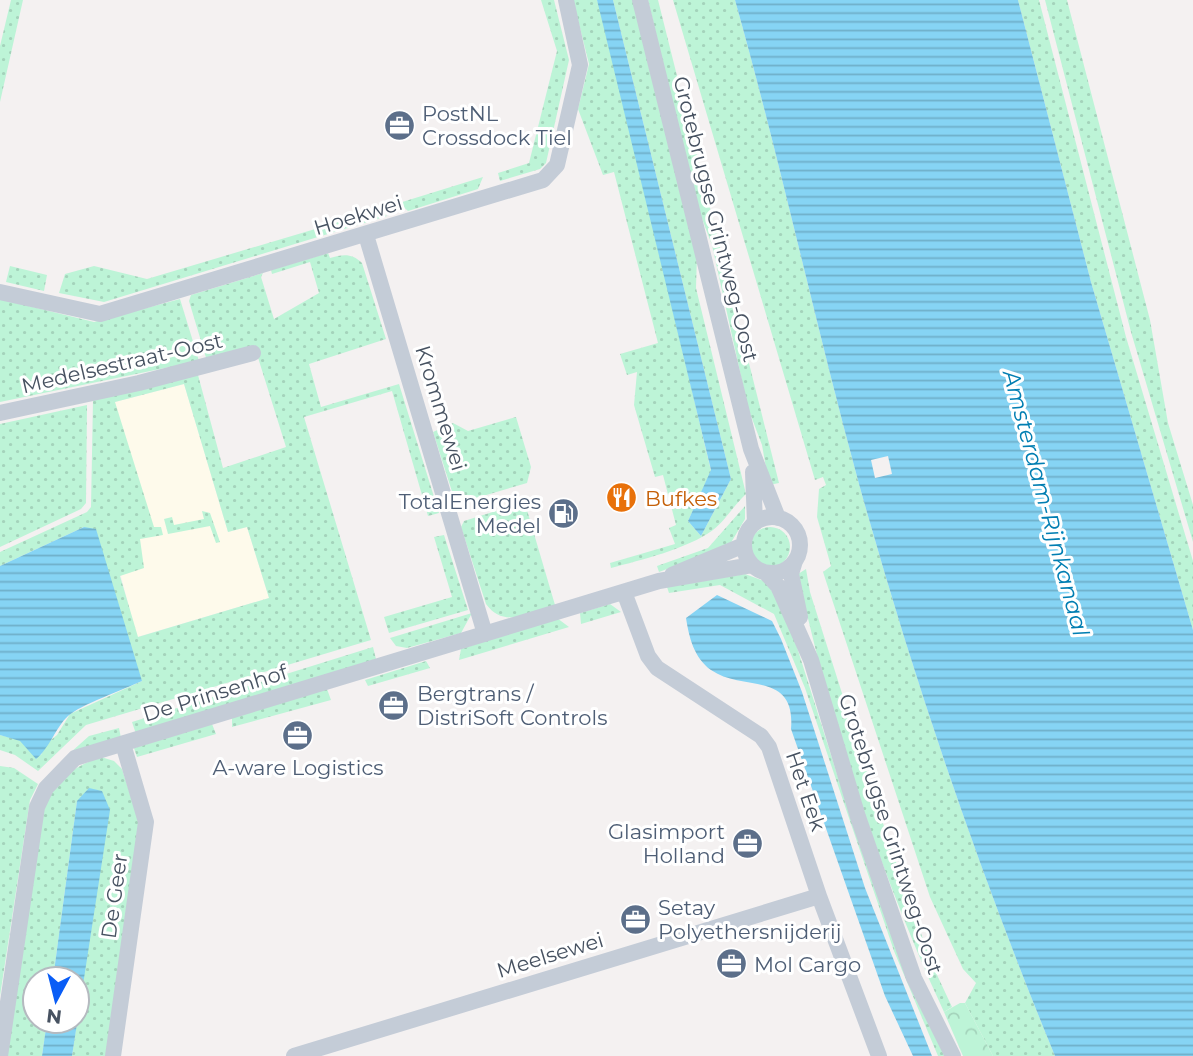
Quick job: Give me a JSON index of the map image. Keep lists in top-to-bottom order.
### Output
{
  "streets": {
    "street": [
      "Hoekwei",
      "Grotebrugse Grintweg-Oost",
      "Medelsestraat-Oost",
      "Krommewei",
      "De Prinsenhof",
      "Het Eek",
      "De Geer",
      "Meelsewei"
    ]
  },
  "crossings": [
    ["Hoekwei", "Krommewei"],
    ["Grotebrugse Grintweg-Oost", "De Prinsenhof"],
    ["Krommewei", "De Prinsenhof"],
    ["De Prinsenhof", "Het Eek"],
    ["De Prinsenhof", "De Geer"],
    ["Het Eek", "Meelsewei"]
  ],
  "water": ["Amsterdam-Rijnkanaal"],
  "places": {
    "office": [
      "PostNL Crossdock Tiel",
      "Bergtrans / DistriSoft Controls",
      "A-ware Logistics",
      "Glasimport Holland",
      "Setay Polyethersnijderij",
      "Mol Cargo"
    ],
    "restaurant": ["Bufkes"],
    "fuel station": ["TotalEnergies Medel"]
  },
  "north": "bottom"
}
